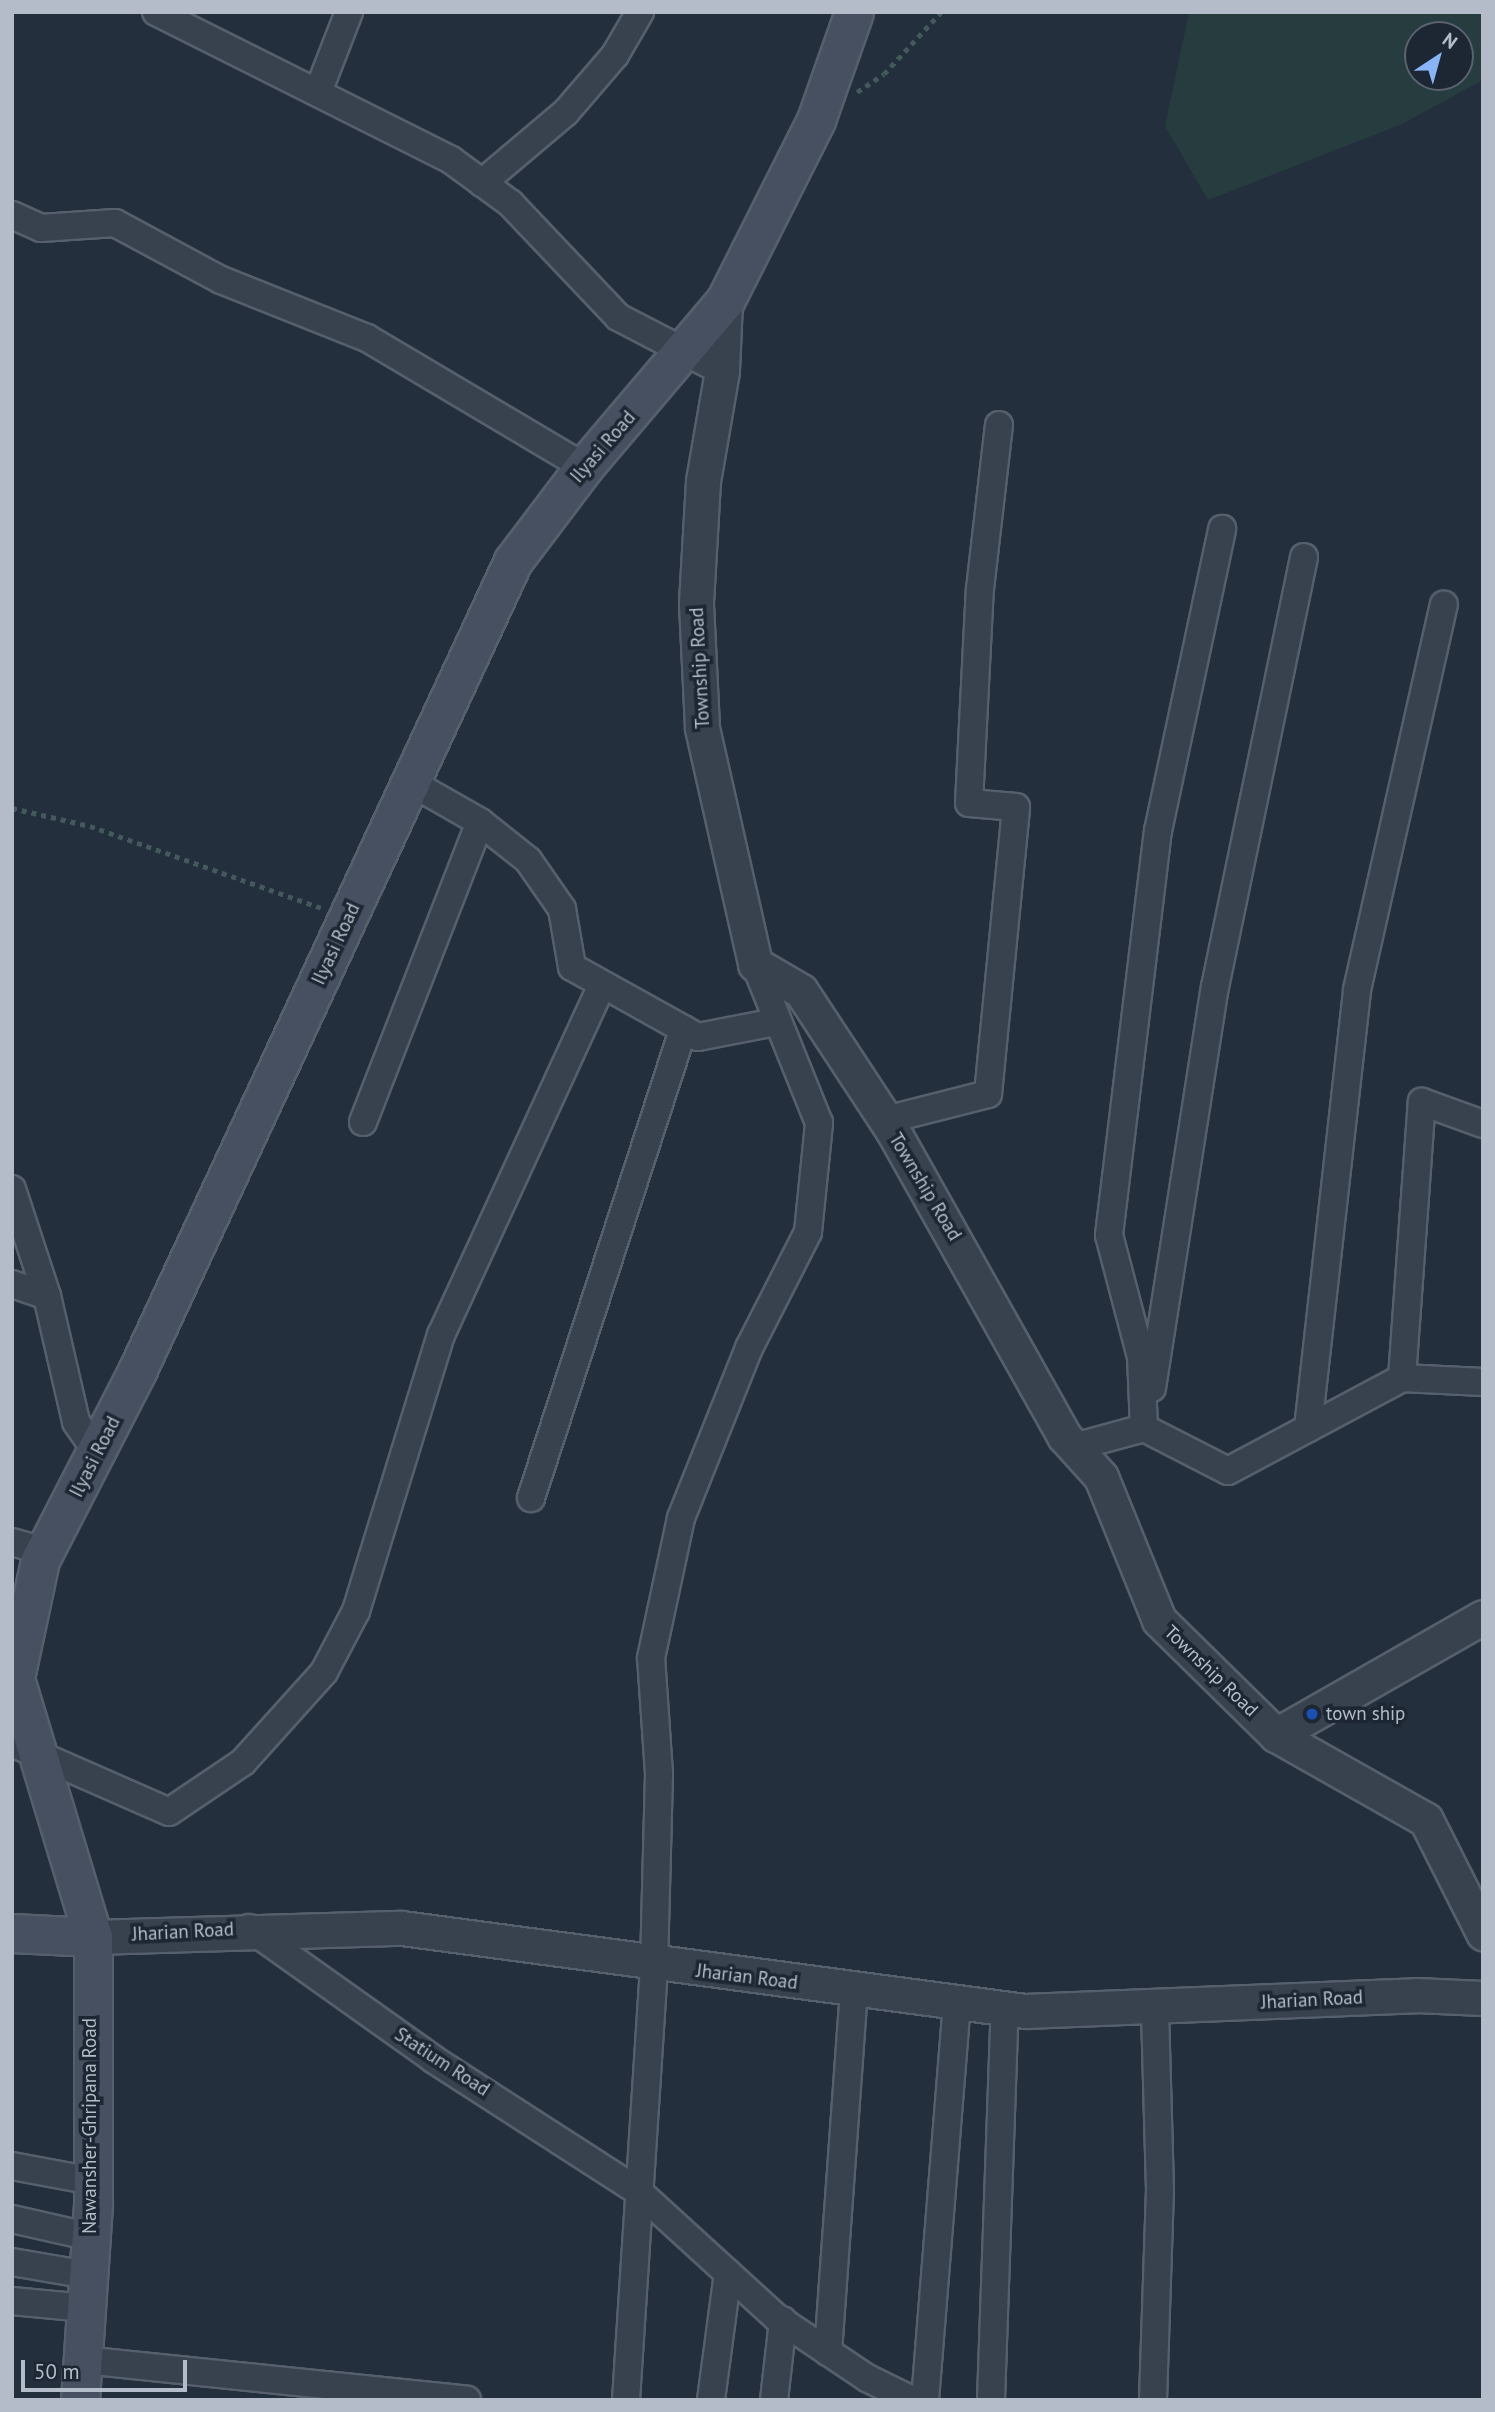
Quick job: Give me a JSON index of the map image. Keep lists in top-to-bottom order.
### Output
{
  "streets": {
    "main road": ["Ilyasi Road", "Jharian Road", "Nawansher-Ghripana Road"],
    "street": ["Township Road", "Statium Road"]
  },
  "crossings": [
    ["Ilyasi Road", "Township Road"],
    ["Ilyasi Road", "Jharian Road"],
    ["Ilyasi Road", "Nawansher-Ghripana Road"],
    ["Jharian Road", "Statium Road"],
    ["Jharian Road", "Nawansher-Ghripana Road"]
  ],
  "places": ["town ship"],
  "scale_bar": "50 m",
  "north": "top right"
}
